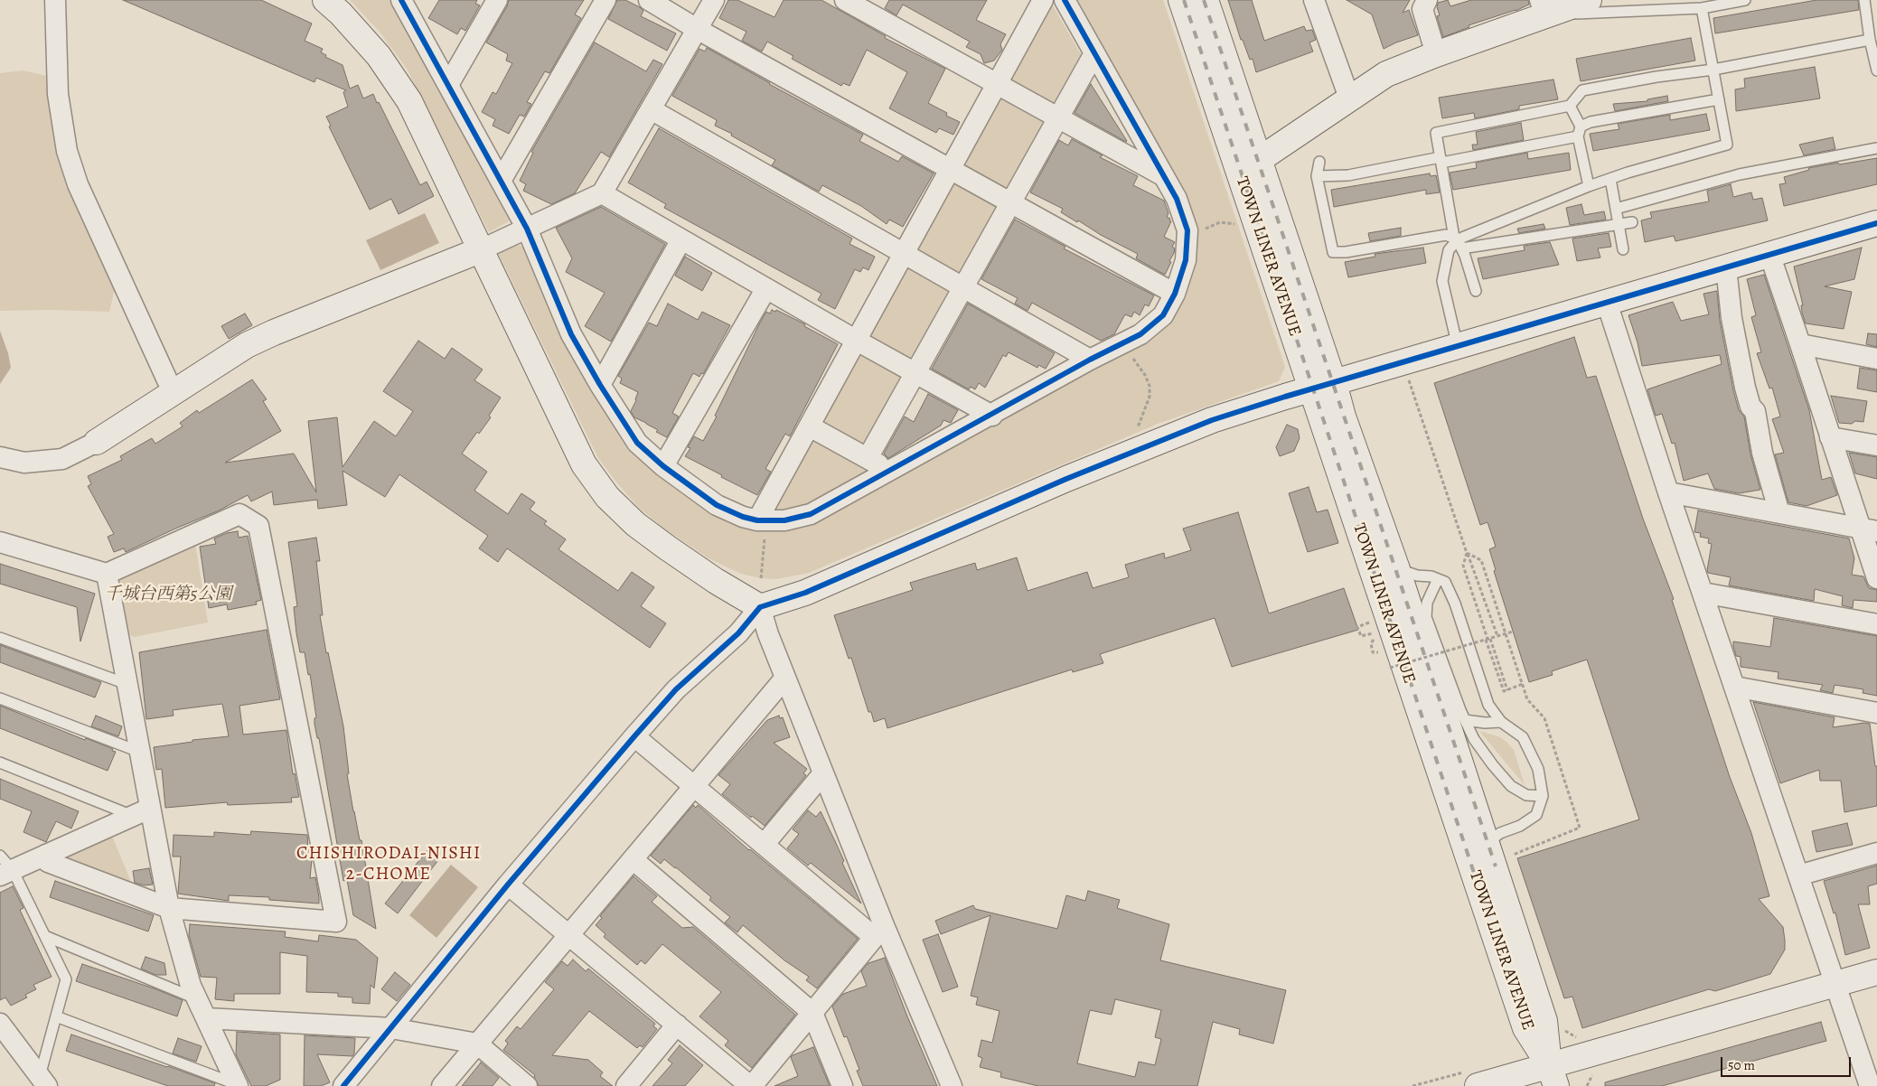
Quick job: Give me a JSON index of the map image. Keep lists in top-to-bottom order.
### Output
{
  "streets": {
    "street": ["TOWN LINER AVENUE"]
  },
  "districts": ["CHISHIRODAI-NISHI 2-CHOME"],
  "parks": ["千城台西第5公園"],
  "scale_bar": "50 m"
}
